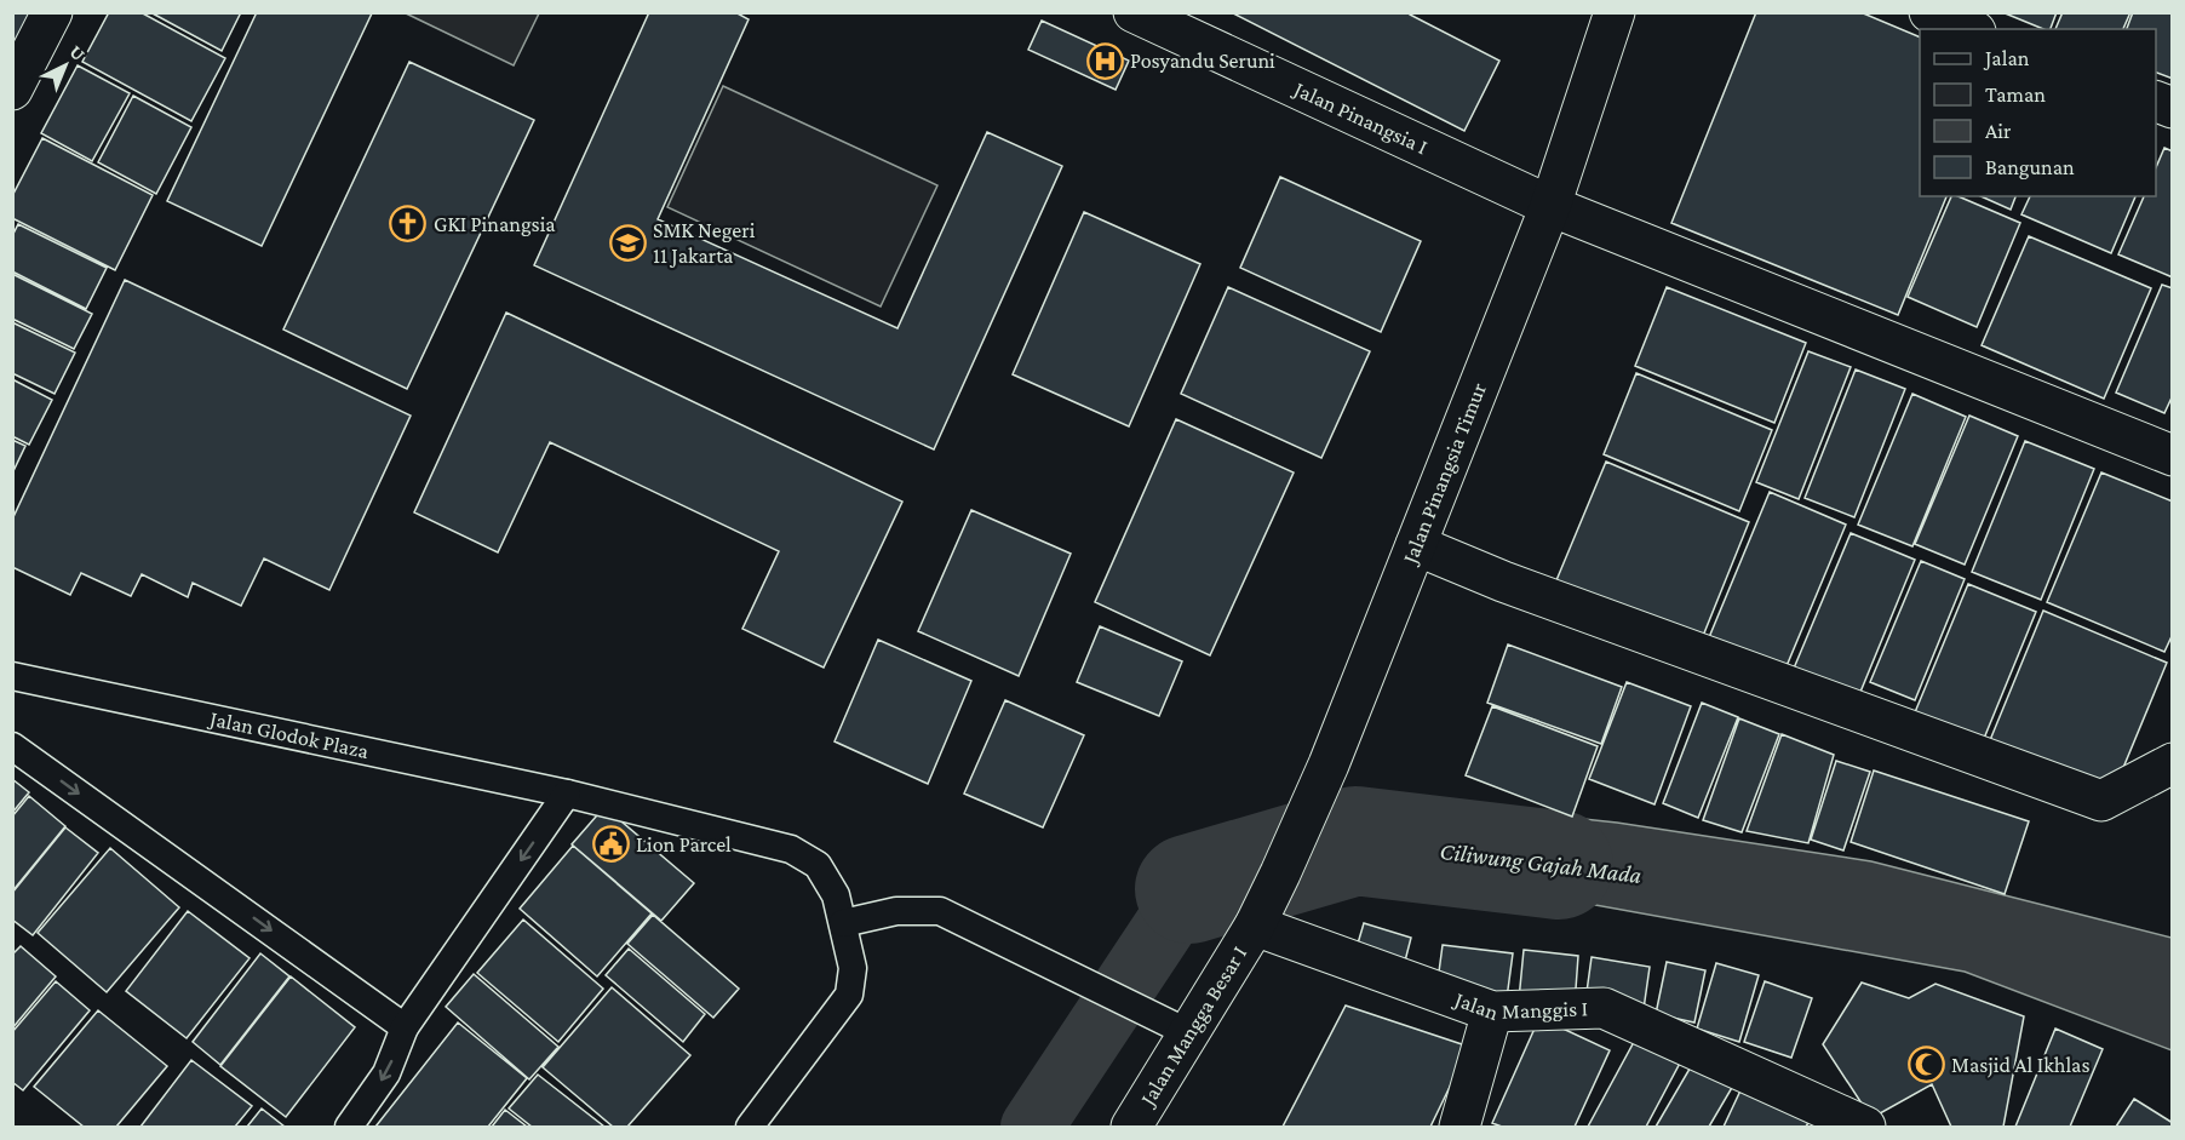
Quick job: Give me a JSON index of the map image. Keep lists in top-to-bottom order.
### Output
{
  "streets": {
    "street": [
      "Jalan Pinangsia I",
      "Jalan Pinangsia Timur",
      "Jalan Manggis I",
      "Jalan Mangga Besar I"
    ],
    "lane": ["Jalan Glodok Plaza"]
  },
  "crossings": [
    ["Jalan Pinangsia I", "Jalan Pinangsia Timur"],
    ["Jalan Pinangsia Timur", "Jalan Manggis I"],
    ["Jalan Pinangsia Timur", "Jalan Mangga Besar I"],
    ["Jalan Manggis I", "Jalan Mangga Besar I"]
  ],
  "water": ["Ciliwung Gajah Mada"],
  "places": {
    "hospital": ["Posyandu Seruni"],
    "church": ["GKI Pinangsia"],
    "school or university": ["SMK Negeri 11 Jakarta"],
    "public building": ["Lion Parcel"],
    "mosque": ["Masjid Al Ikhlas"]
  },
  "legend": [
    "Jalan",
    "Taman",
    "Air",
    "Bangunan"
  ],
  "north": "top right"
}
